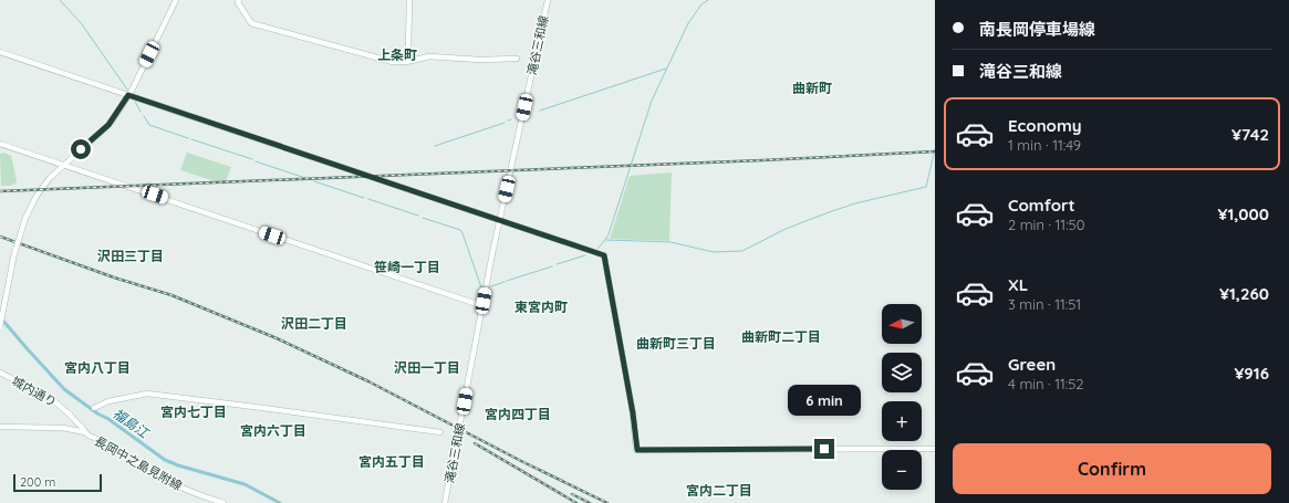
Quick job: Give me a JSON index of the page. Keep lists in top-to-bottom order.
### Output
{
  "streets": {
    "street": ["滝谷三和線", "城内通り", "長岡中之島見附線"]
  },
  "crossings": [
    ["城内通り", "長岡中之島見附線"]
  ],
  "districts": [
    "上条町",
    "曲新町",
    "沢田三丁目",
    "笹崎一丁目",
    "東宮内町",
    "沢田二丁目",
    "曲新町二丁目",
    "曲新町三丁目",
    "宮内八丁目",
    "沢田一丁目",
    "宮内七丁目",
    "宮内四丁目",
    "宮内六丁目",
    "宮内五丁目",
    "宮内二丁目"
  ],
  "water": ["福島江"],
  "scale_bar": "200 m",
  "north": "left",
  "page": {
    "banner": ["南長岡停車場線", "滝谷三和線"],
    "list": [
      {
        "name": "Economy",
        "note": "1 min · 11:49",
        "value": "¥742"
      },
      {
        "name": "Comfort",
        "note": "2 min · 11:50",
        "value": "¥1,000"
      },
      {
        "name": "XL",
        "note": "3 min · 11:51",
        "value": "¥1,260"
      },
      {
        "name": "Green",
        "note": "4 min · 11:52",
        "value": "¥916"
      }
    ],
    "map_buttons": ["+", "−"],
    "bubble": "6 min",
    "buttons": "Confirm",
    "scale": "200 m"
  }
}
